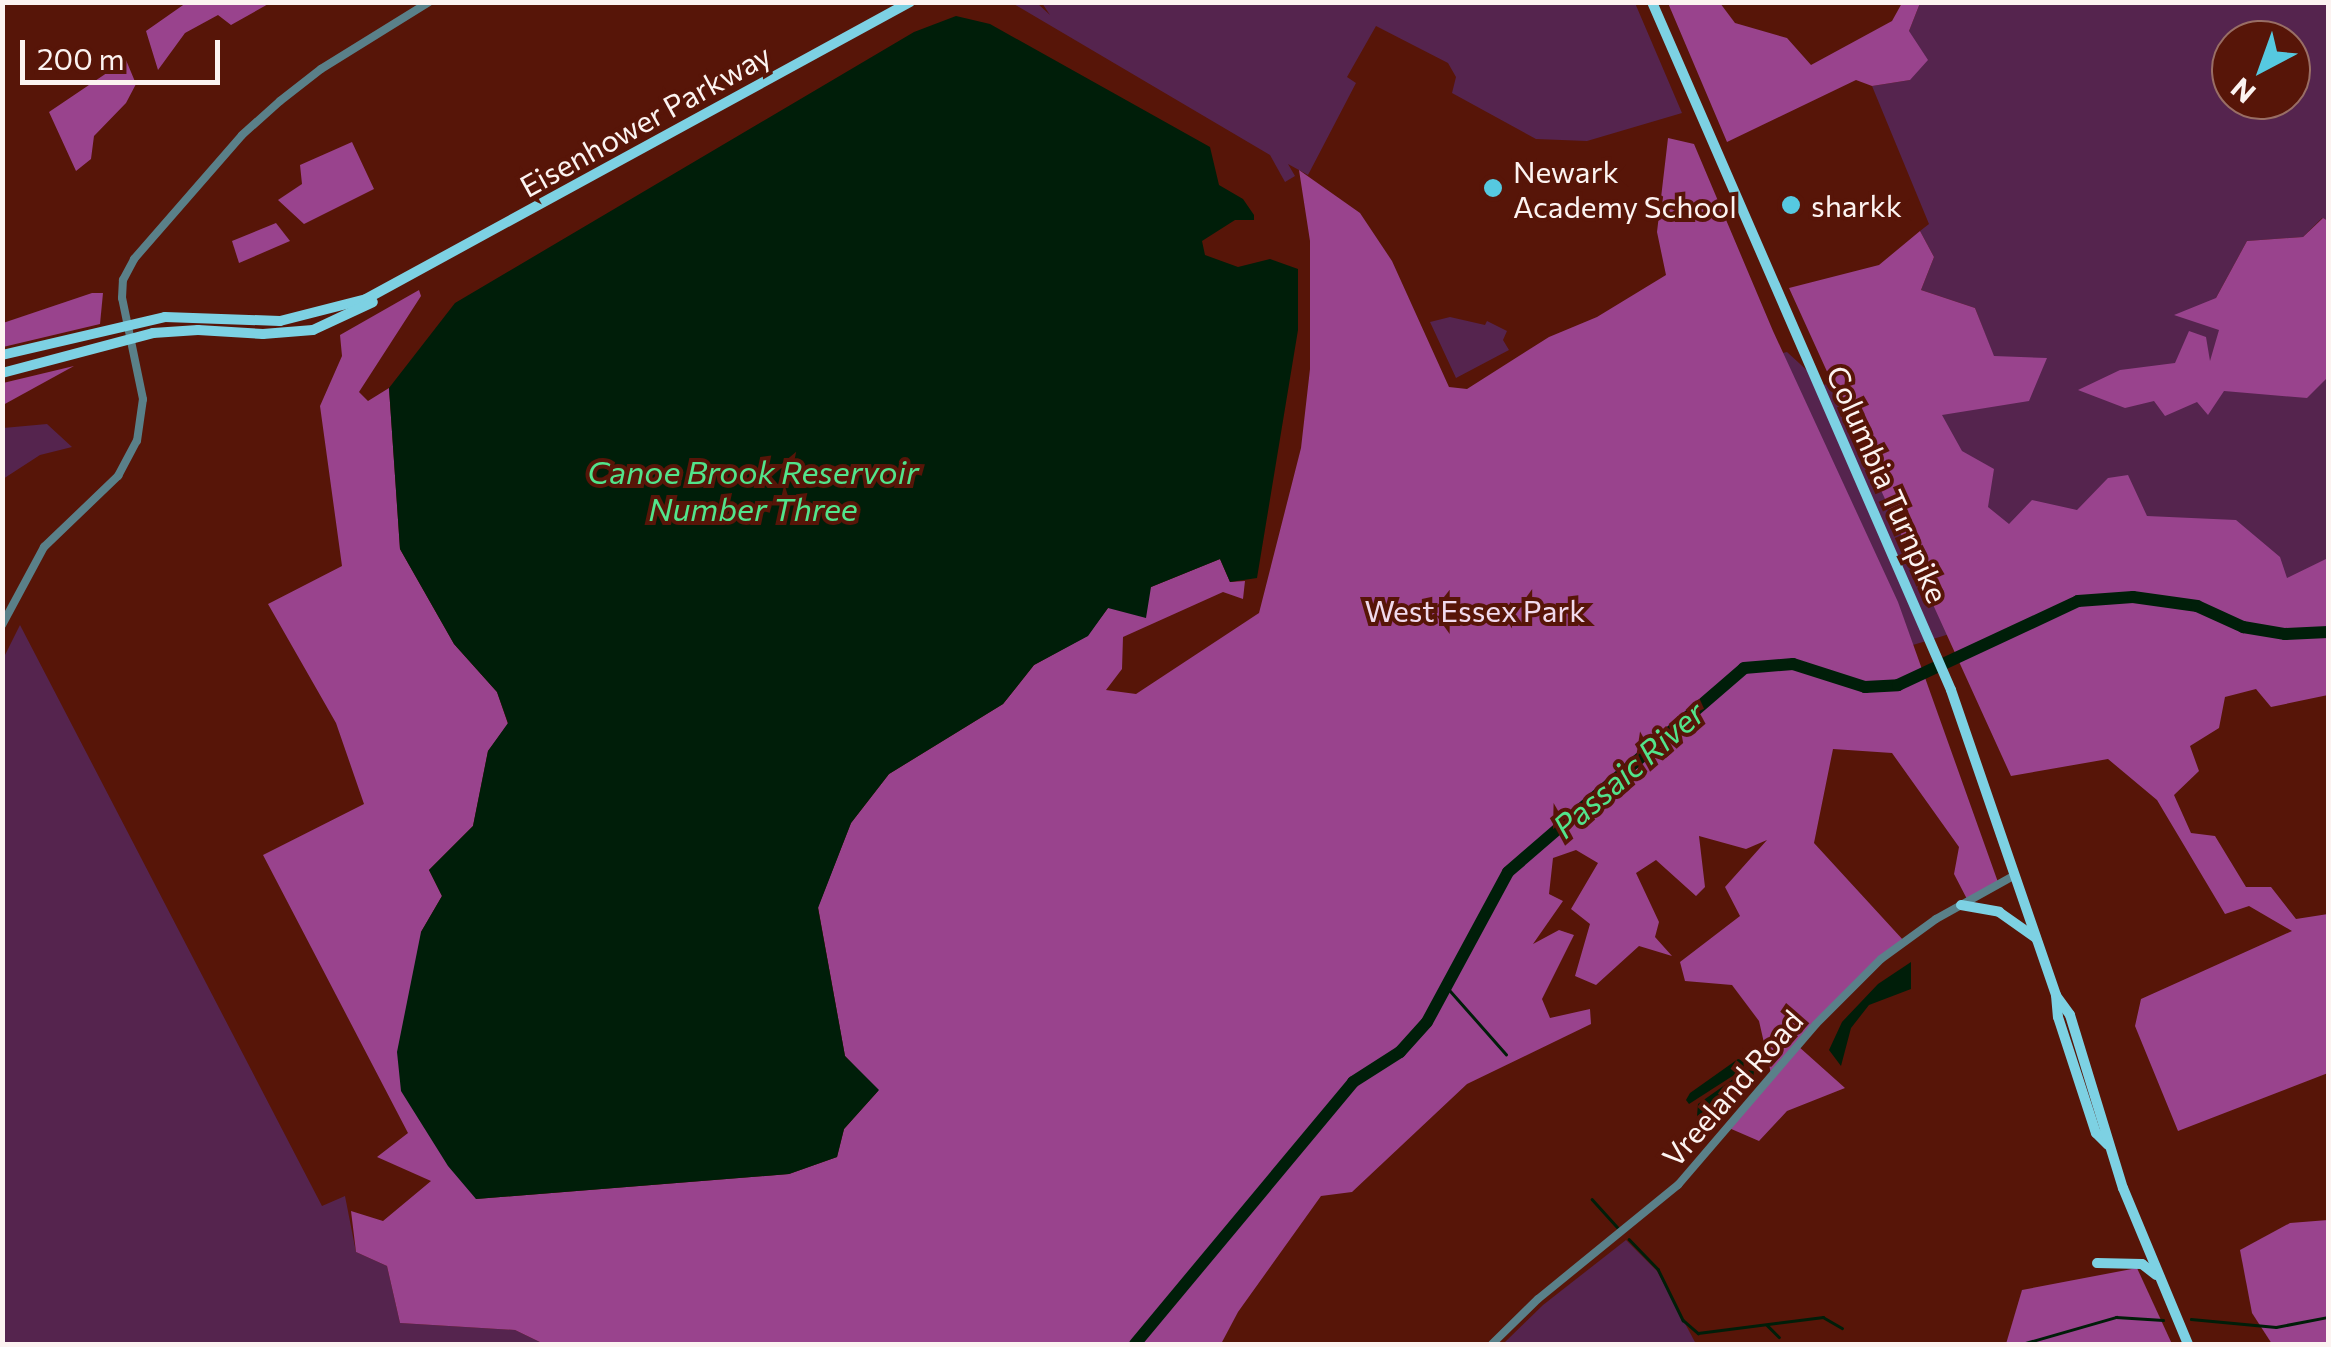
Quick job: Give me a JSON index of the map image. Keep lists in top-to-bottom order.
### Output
{
  "streets": {
    "main road": ["Eisenhower Parkway", "Columbia Turnpike"],
    "street": ["Vreeland Road"]
  },
  "crossings": [
    ["Columbia Turnpike", "Vreeland Road"]
  ],
  "water": ["Canoe Brook Reservoir Number Three", "Passaic River"],
  "parks": ["West Essex Park"],
  "places": ["Newark Academy School", "sharkk"],
  "scale_bar": "200 m",
  "north": "bottom left"
}
